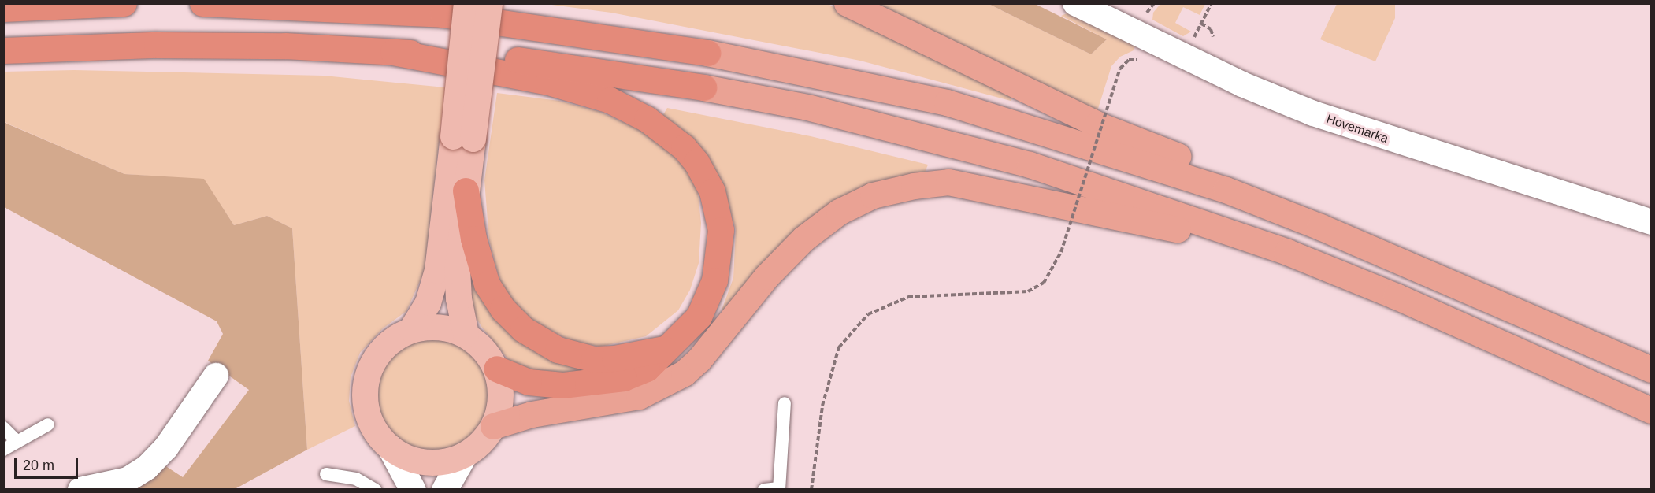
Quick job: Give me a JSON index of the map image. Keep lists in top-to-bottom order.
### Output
{
  "streets": {
    "street": ["Hovemarka"]
  },
  "scale_bar": "20 m"
}
